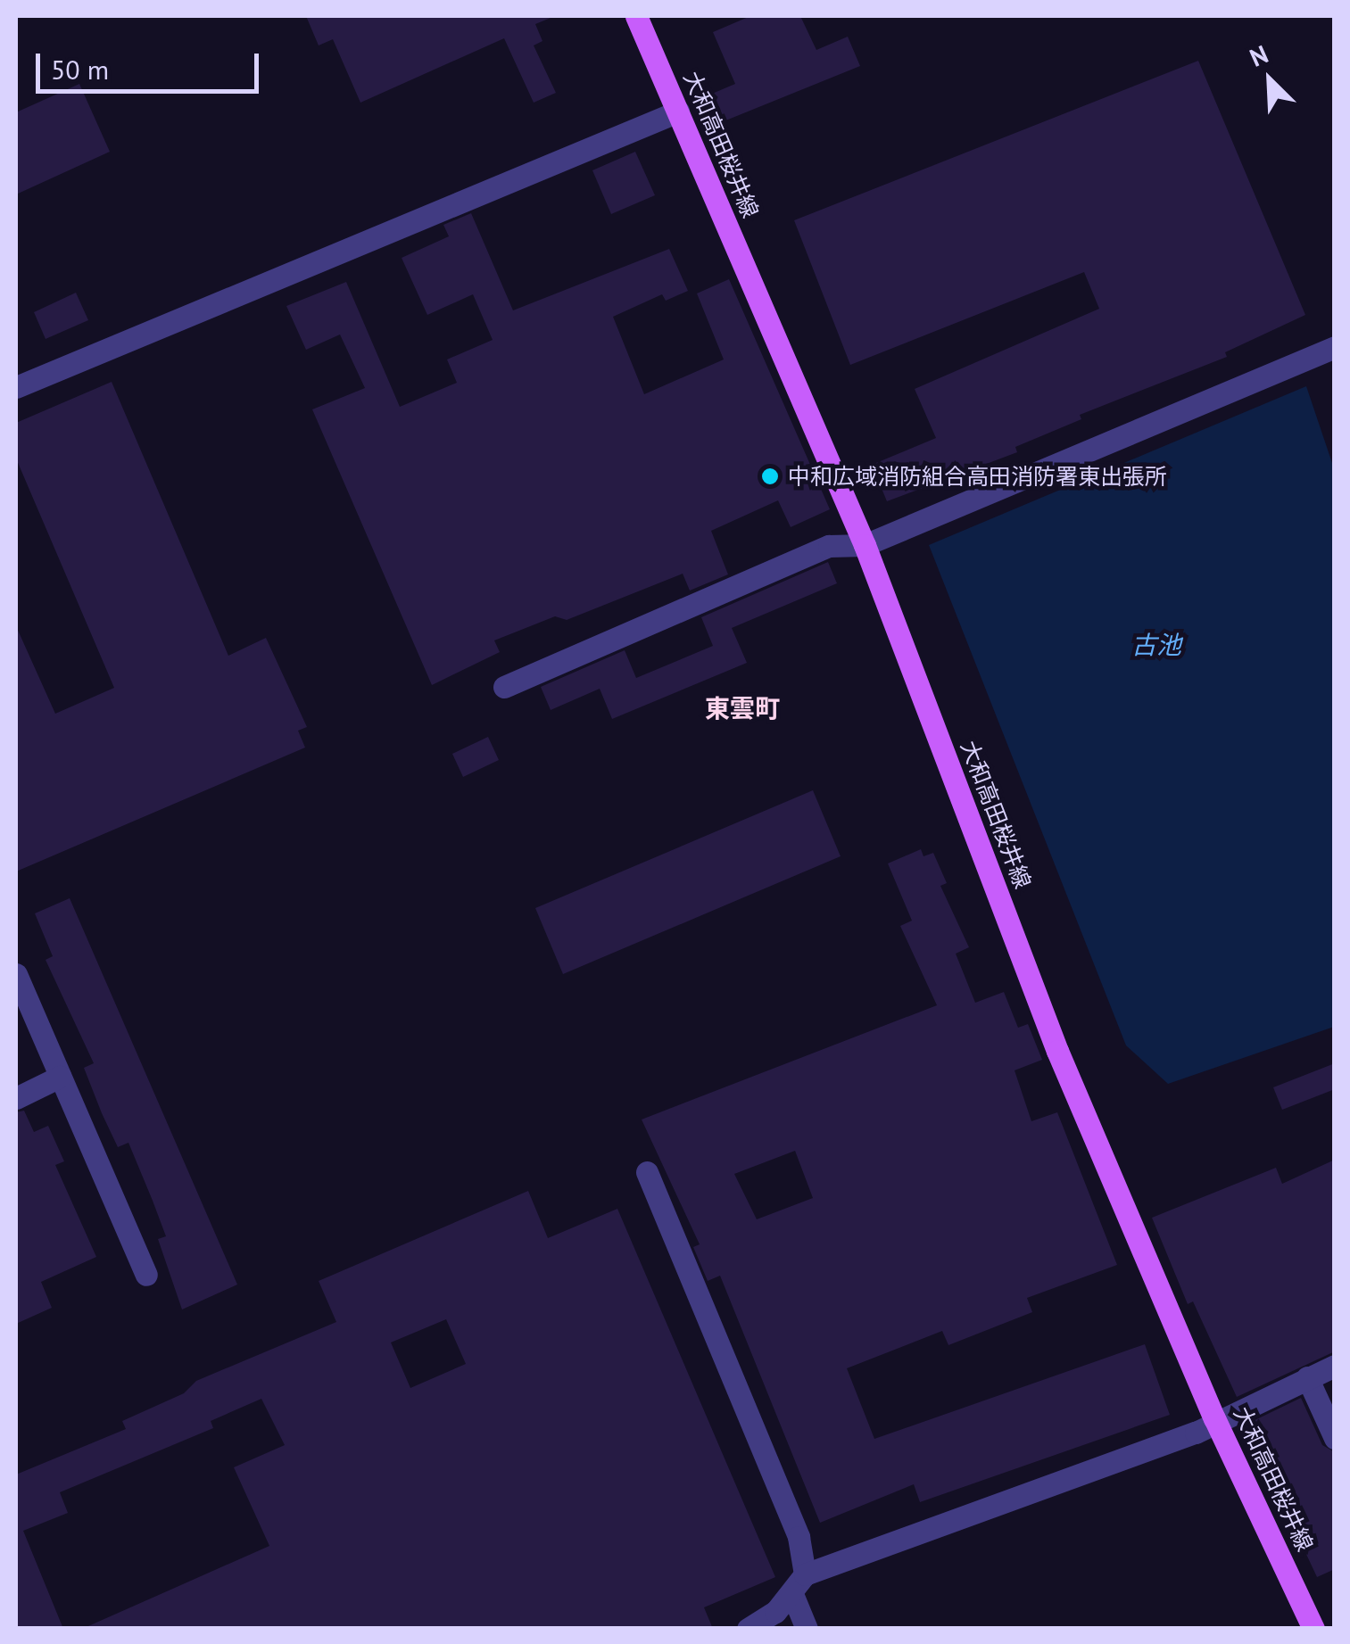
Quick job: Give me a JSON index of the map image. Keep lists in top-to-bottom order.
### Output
{
  "streets": {
    "main road": ["大和高田桜井線"]
  },
  "districts": ["東雲町"],
  "water": ["古池"],
  "places": ["中和広域消防組合高田消防署東出張所"],
  "scale_bar": "50 m",
  "north": "top left"
}
